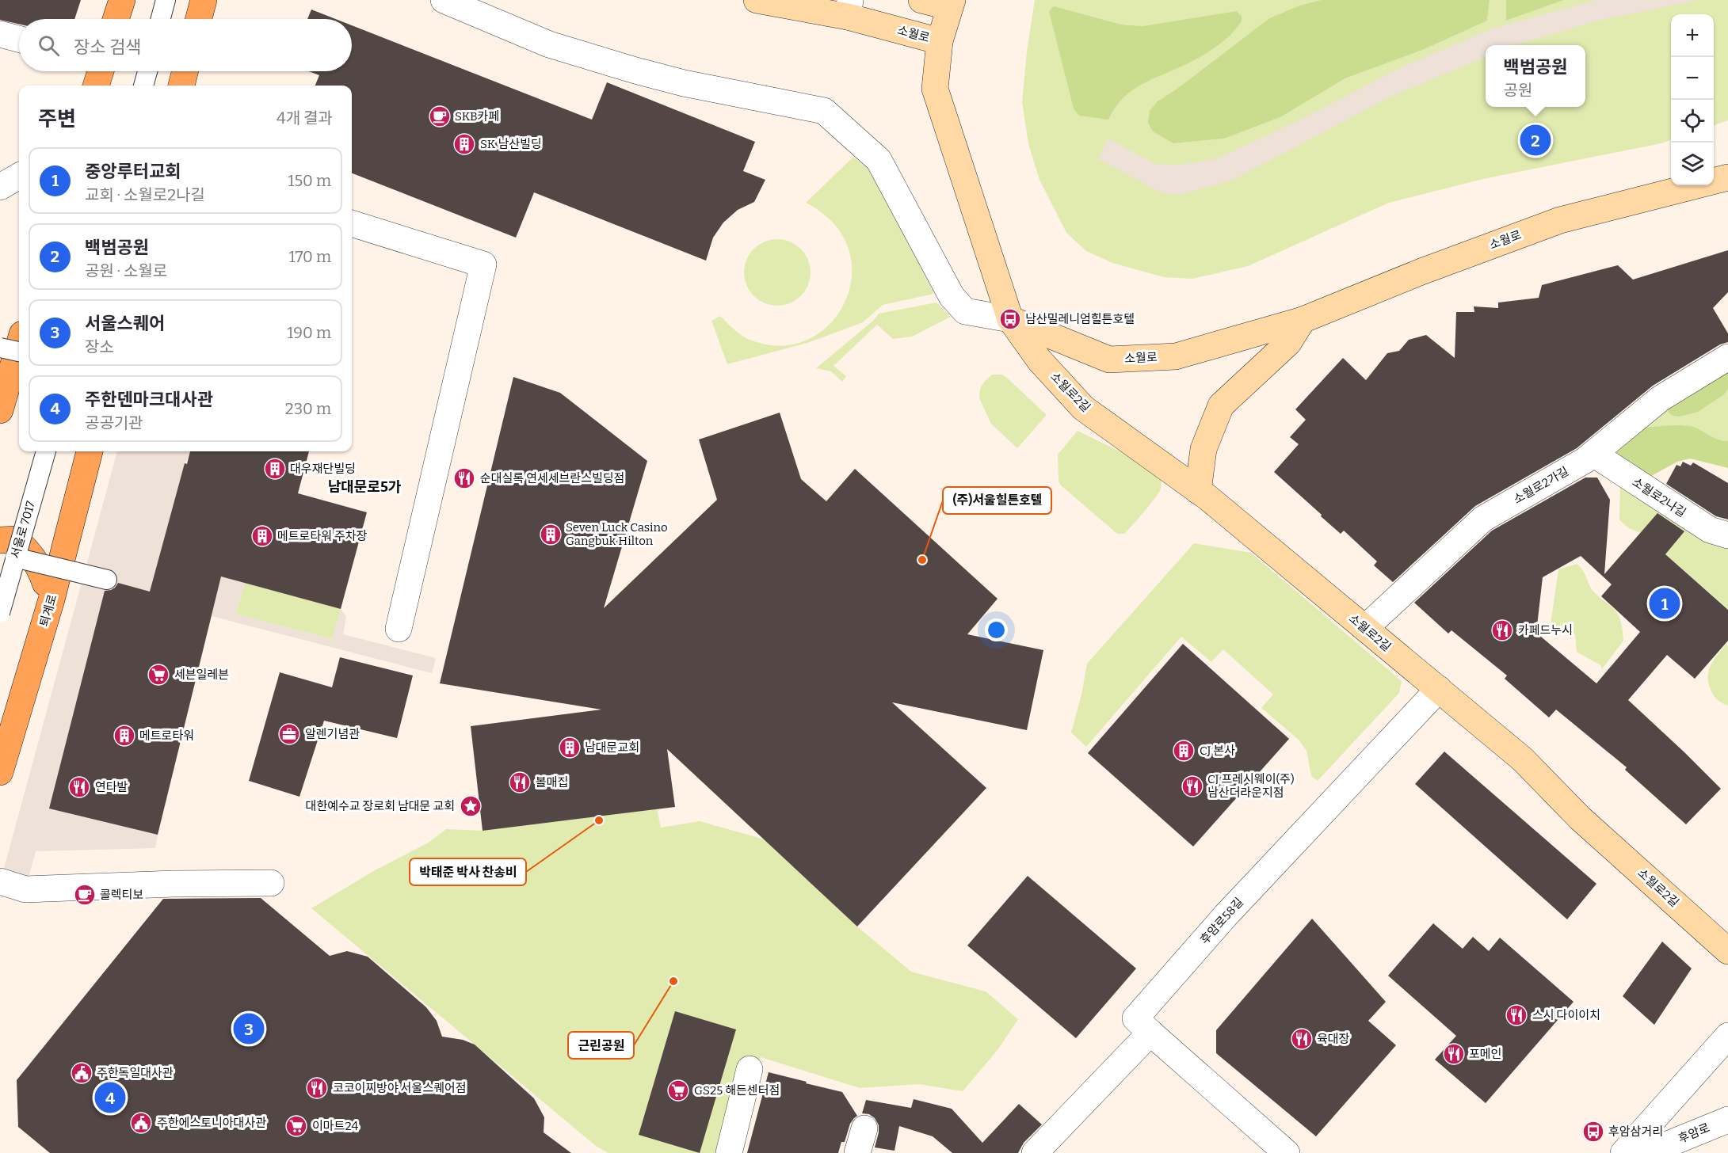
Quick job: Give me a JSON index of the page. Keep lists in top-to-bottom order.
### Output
{
  "streets": {
    "main road": ["소월로", "소월로2길", "퇴계로"],
    "street": [
      "소월로2가길",
      "소월로2나길",
      "서울로 7017",
      "후암로58길",
      "후암로"
    ]
  },
  "crossings": [
    ["소월로", "소월로2길"],
    ["소월로2길", "소월로2가길"],
    ["소월로2길", "후암로58길"],
    ["소월로2가길", "소월로2나길"]
  ],
  "districts": ["남대문로5가"],
  "places": {
    "cafe": ["SKB카페", "콜렉티보"],
    "building": [
      "SK 남산빌딩",
      "대우재단빌딩",
      "Seven Luck Casino Gangbuk Hilton",
      "메트로타워 주차장",
      "메트로타워",
      "남대문교회",
      "CJ 본사"
    ],
    "bus stop": ["남산밀레니엄힐튼호텔", "후암삼거리"],
    "restaurant": [
      "순대실록 연세세브란스빌딩점",
      "카페드누시",
      "볼매집",
      "CJ 프레시웨이(주) 남산더라운지점",
      "연타발",
      "스시 다이이치",
      "육대장",
      "포메인",
      "코코이찌방야 서울스퀘어점"
    ],
    "other": ["(주)서울힐튼호텔", "박태준 박사 찬송비", "근린공원"],
    "supermarket": ["세븐일레븐", "GS25 해든센터점", "이마트24"],
    "office": ["알렌기념관"],
    "place": ["대한예수교 장로회 남대문 교회"],
    "public building": ["주한독일대사관", "주한에스토니아대사관"]
  },
  "page": {
    "map_buttons": ["+", "−"],
    "search": "장소 검색",
    "popup": ["백범공원", "공원"],
    "heading": ["주변", "4개 결과"],
    "pins": [
      "2",
      "1",
      "3",
      "4"
    ],
    "list": [
      {
        "mark": "1",
        "name": "중앙루터교회",
        "note": "교회 · 소월로2나길",
        "value": "150 m"
      },
      {
        "mark": "2",
        "name": "백범공원",
        "note": "공원 · 소월로",
        "value": "170 m"
      },
      {
        "mark": "3",
        "name": "서울스퀘어",
        "note": "장소",
        "value": "190 m"
      },
      {
        "mark": "4",
        "name": "주한덴마크대사관",
        "note": "공공기관",
        "value": "230 m"
      }
    ]
  }
}
